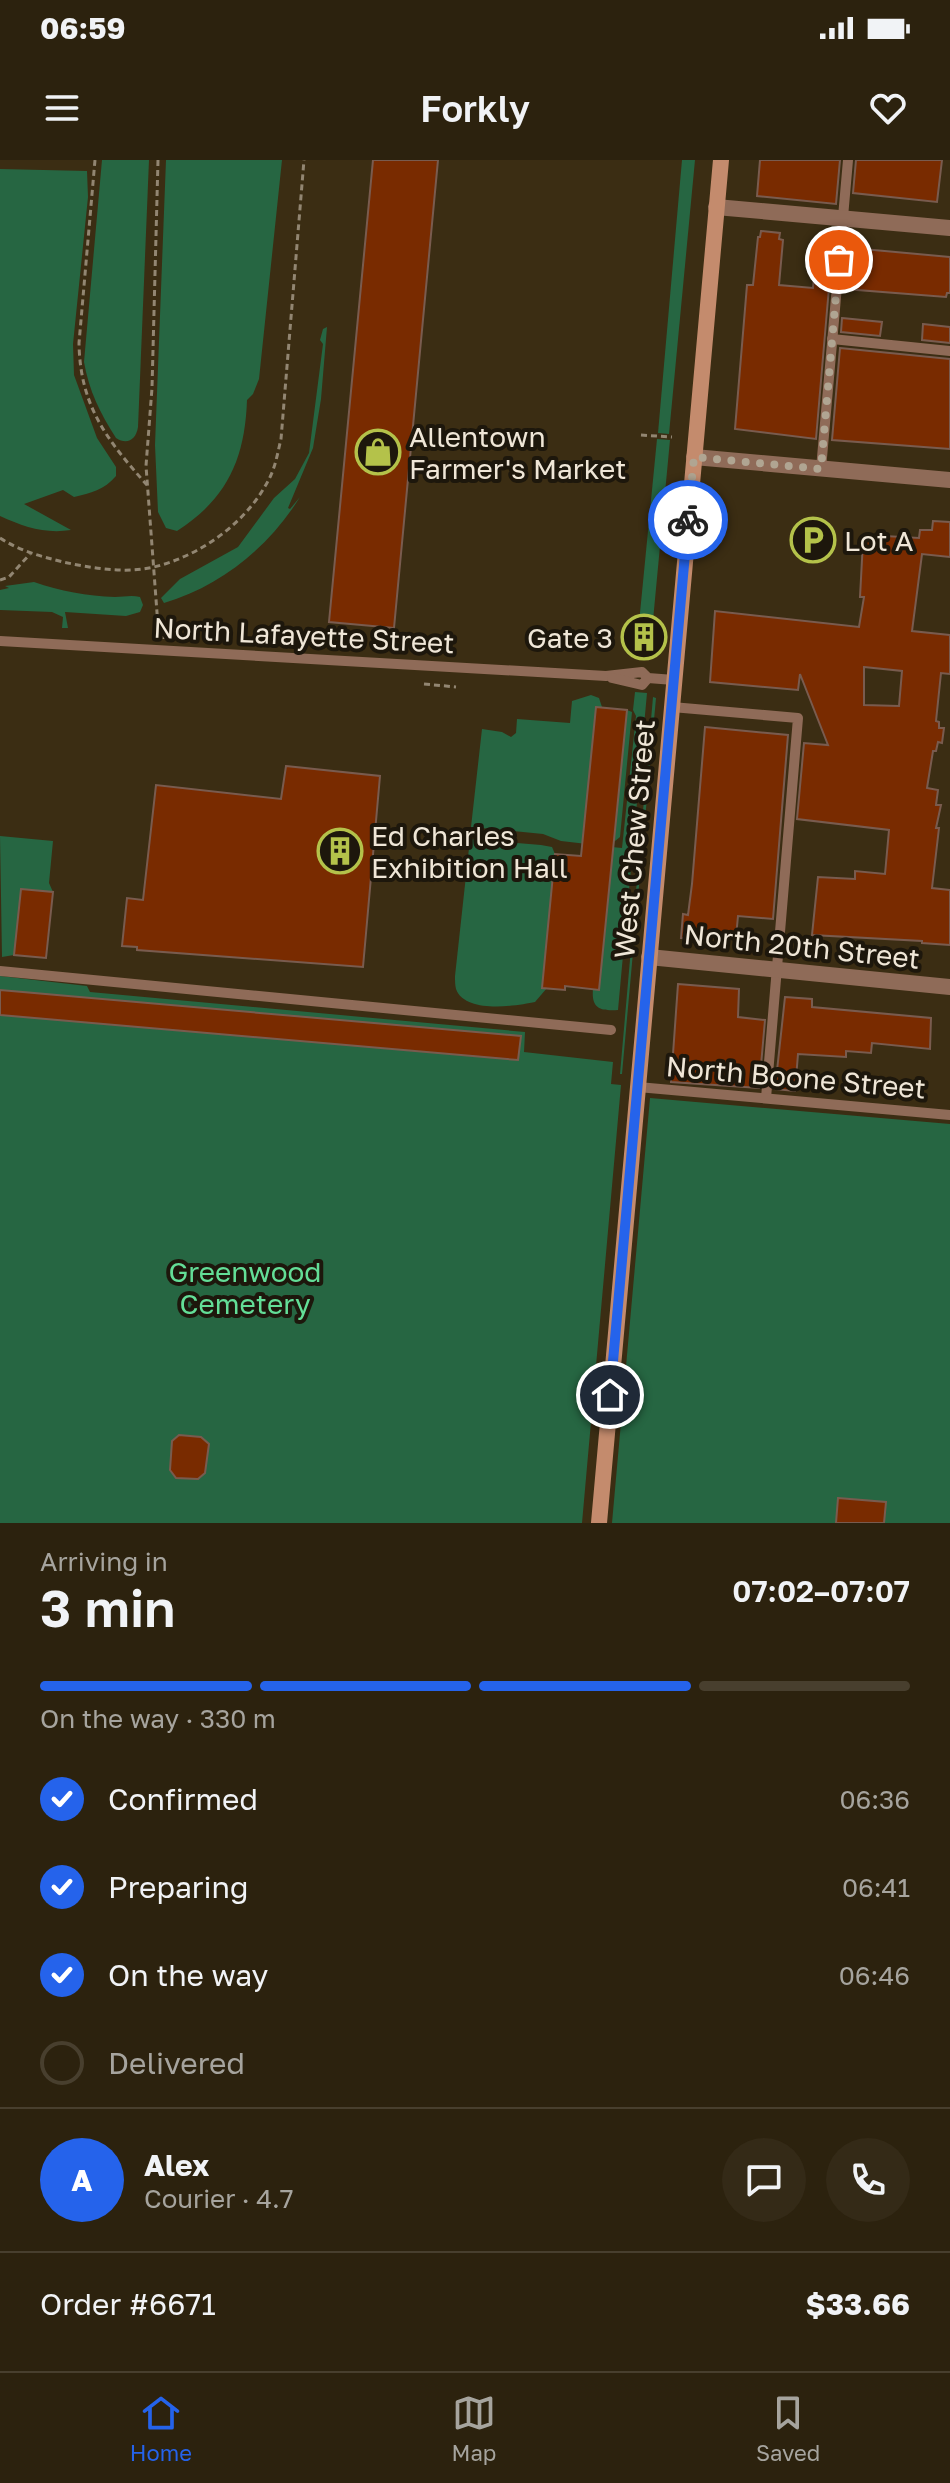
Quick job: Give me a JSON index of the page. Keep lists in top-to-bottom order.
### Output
{
  "streets": {
    "street": ["West Chew Street", "North 20th Street"],
    "lane": ["North Lafayette Street", "North Boone Street"]
  },
  "crossings": [
    ["North Lafayette Street", "West Chew Street"],
    ["West Chew Street", "North 20th Street"],
    ["West Chew Street", "North Boone Street"]
  ],
  "parks": ["Greenwood Cemetery"],
  "places": {
    "shop": ["Allentown Farmer's Market"],
    "parking": ["Lot A"],
    "building": ["Gate 3", "Ed Charles Exhibition Hall"]
  },
  "page": {
    "status": "06:59",
    "header": "Forkly",
    "heading": ["3 min", "Arriving in", "07:02–07:07"],
    "panel": [
      "Alex",
      "Courier · 4.7",
      "Order #6671",
      "$33.66"
    ],
    "bar": "On the way · 330 m",
    "list": [
      ["Confirmed", "06:36"],
      ["Preparing", "06:41"],
      ["On the way", "06:46"],
      "Delivered"
    ],
    "round": "A",
    "tabs": ["Home", "Map", "Saved"]
  }
}
